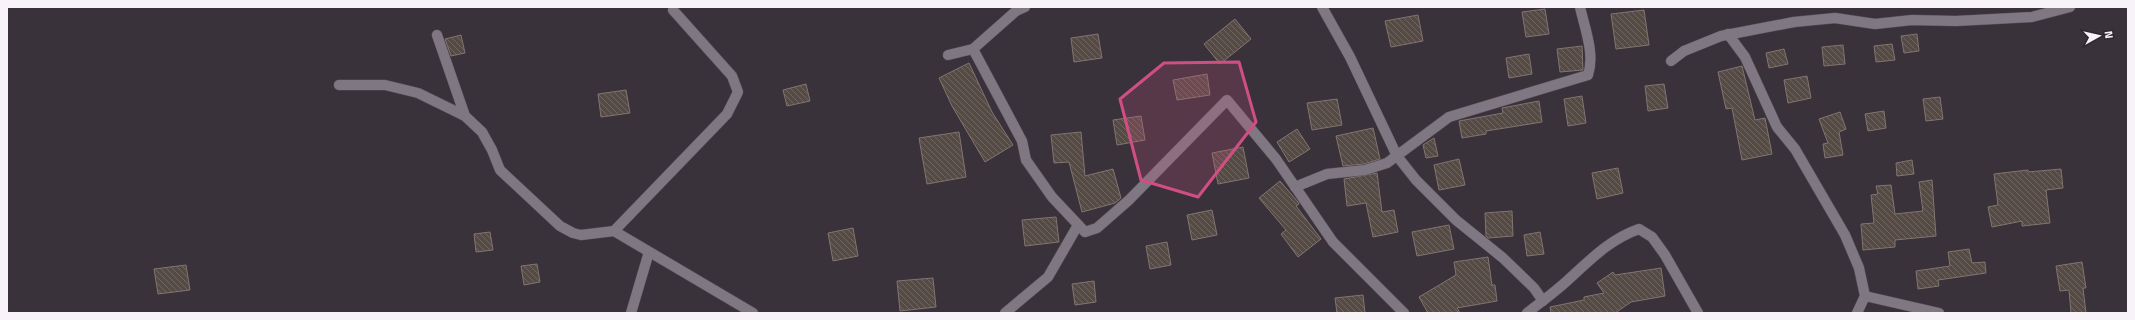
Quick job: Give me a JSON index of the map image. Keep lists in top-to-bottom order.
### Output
{
  "north": "right"
}
